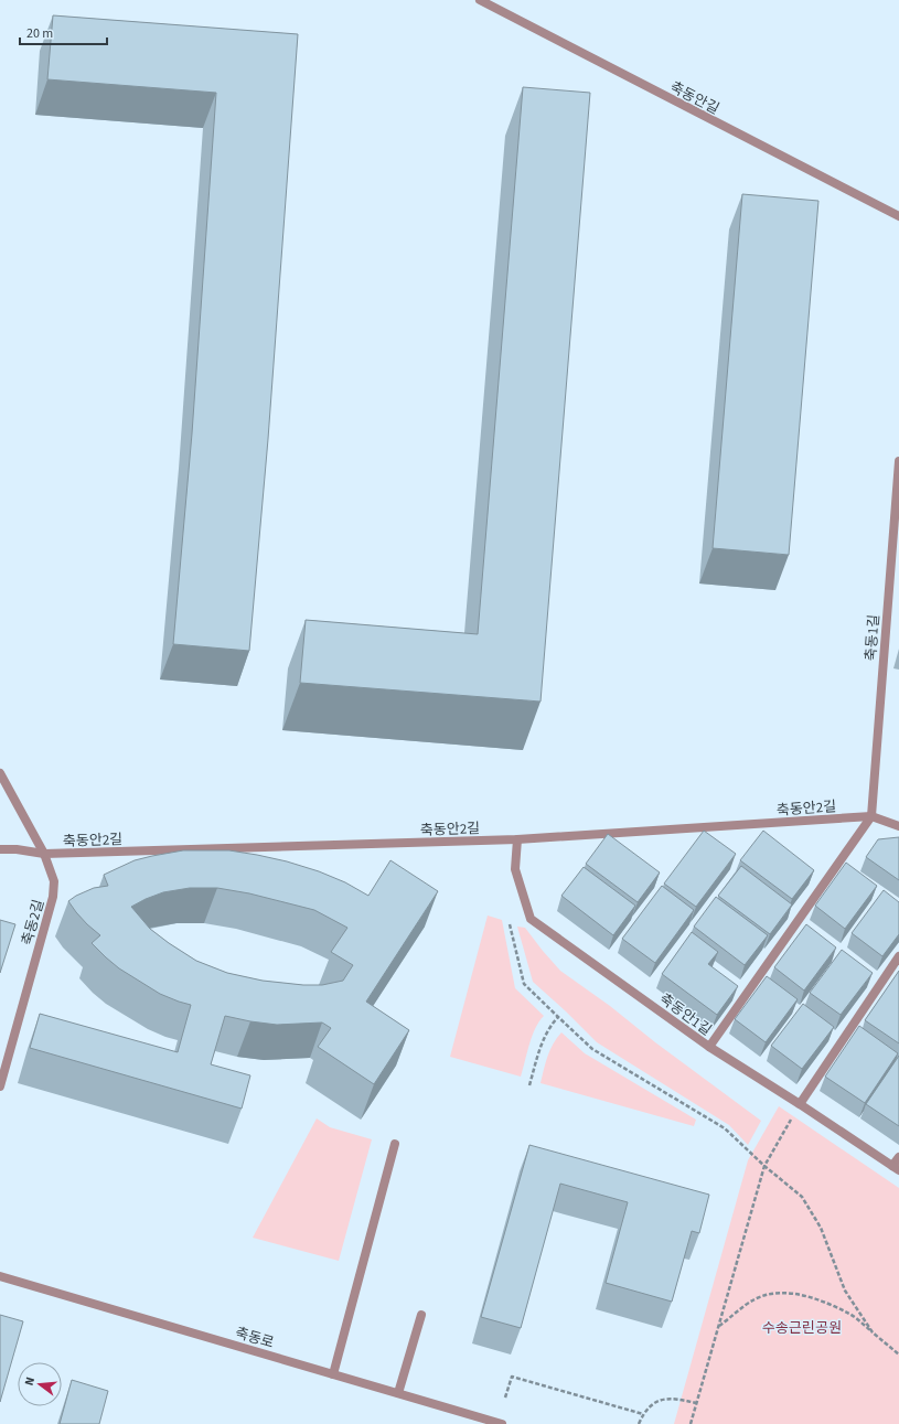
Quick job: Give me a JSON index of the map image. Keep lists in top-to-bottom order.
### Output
{
  "streets": {
    "street": [
      "축동안길",
      "축동1길",
      "축동안2길",
      "축동2길",
      "축동안1길",
      "축동로"
    ]
  },
  "crossings": [
    ["축동1길", "축동안2길"],
    ["축동안2길", "축동2길"]
  ],
  "parks": ["수송근린공원"],
  "scale_bar": "20 m",
  "north": "left"
}
